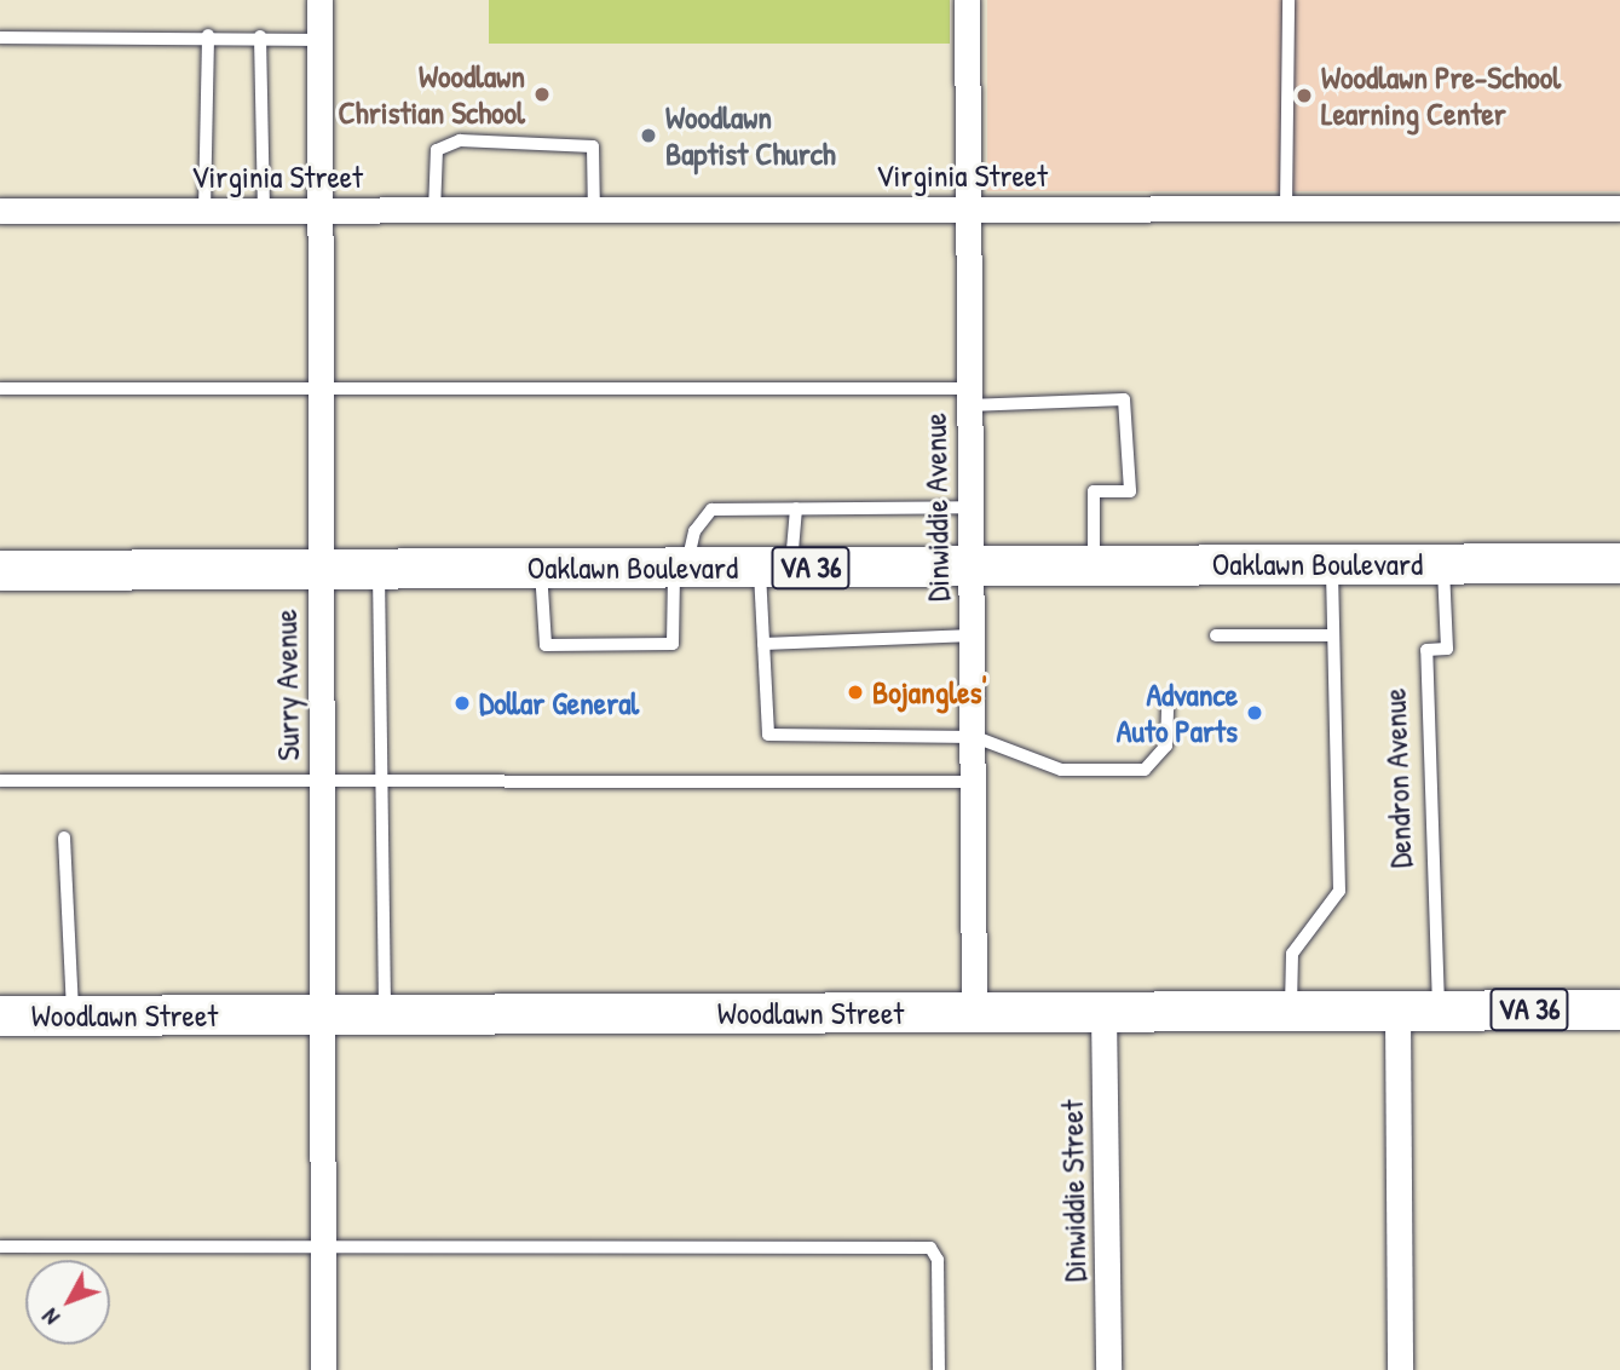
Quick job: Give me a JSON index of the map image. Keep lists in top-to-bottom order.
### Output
{
  "streets": {
    "highway": ["Oaklawn Boulevard", "VA 36", "Woodlawn Street"],
    "street": [
      "Virginia Street",
      "Dinwiddie Avenue",
      "Surry Avenue",
      "Dinwiddie Street"
    ],
    "lane": ["Dendron Avenue"]
  },
  "crossings": [
    ["Virginia Street", "Dinwiddie Avenue"],
    ["Virginia Street", "Surry Avenue"],
    ["Dinwiddie Avenue", "Oaklawn Boulevard"],
    ["Dinwiddie Avenue", "Woodlawn Street"],
    ["Oaklawn Boulevard", "Surry Avenue"],
    ["Oaklawn Boulevard", "Dendron Avenue"],
    ["Surry Avenue", "Woodlawn Street"],
    ["Dendron Avenue", "Woodlawn Street"],
    ["Woodlawn Street", "Dinwiddie Street"]
  ],
  "places": [
    "Woodlawn Christian School",
    "Woodlawn Pre-School Learning Center",
    "Woodlawn Baptist Church",
    "Bojangles'",
    "Dollar General",
    "Advance Auto Parts"
  ],
  "north": "bottom left"
}
